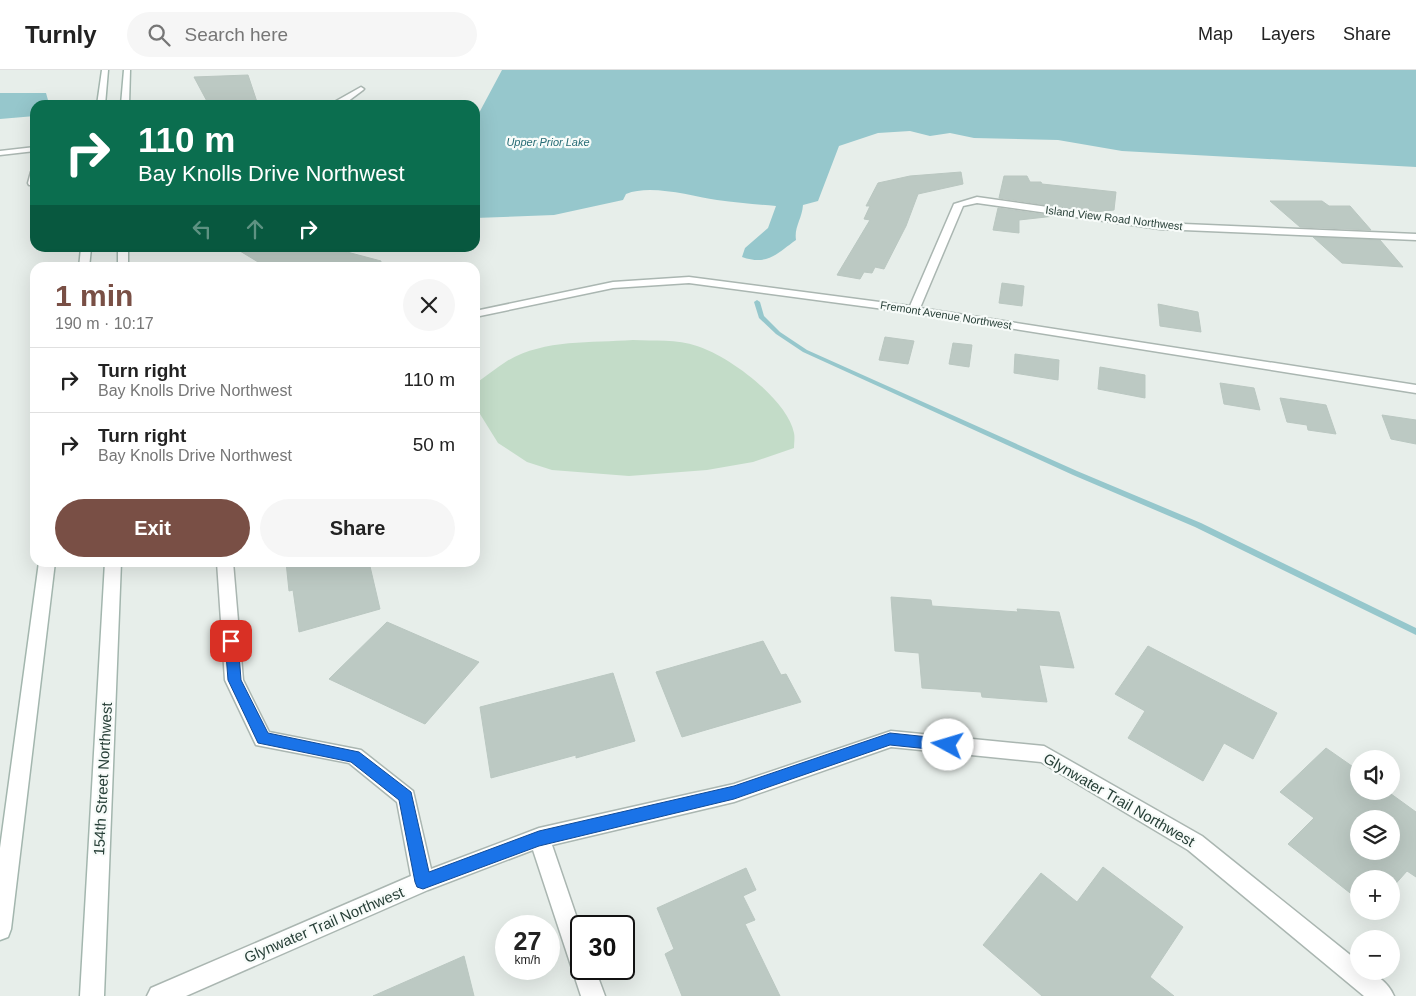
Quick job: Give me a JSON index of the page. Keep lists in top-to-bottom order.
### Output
{
  "streets": {
    "street": [
      "Island View Road Northwest",
      "Fremont Avenue Northwest",
      "154th Street Northwest",
      "Glynwater Trail Northwest"
    ]
  },
  "crossings": [
    ["Island View Road Northwest", "Fremont Avenue Northwest"]
  ],
  "water": ["Upper Prior Lake"],
  "page": {
    "header": "Turnly",
    "search": "Search here",
    "nav": ["Map", "Layers", "Share"],
    "turn": ["110 m", "Bay Knolls Drive Northwest"],
    "heading": ["1 min", "190 m · 10:17"],
    "list": [
      {
        "name": "Turn right",
        "note": "Bay Knolls Drive Northwest",
        "value": "110 m"
      },
      {
        "name": "Turn right",
        "note": "Bay Knolls Drive Northwest",
        "value": "50 m"
      }
    ],
    "buttons": ["Exit", "Share"],
    "map_buttons": ["+", "−"],
    "speed": "27 km/h",
    "limit": "30"
  }
}
